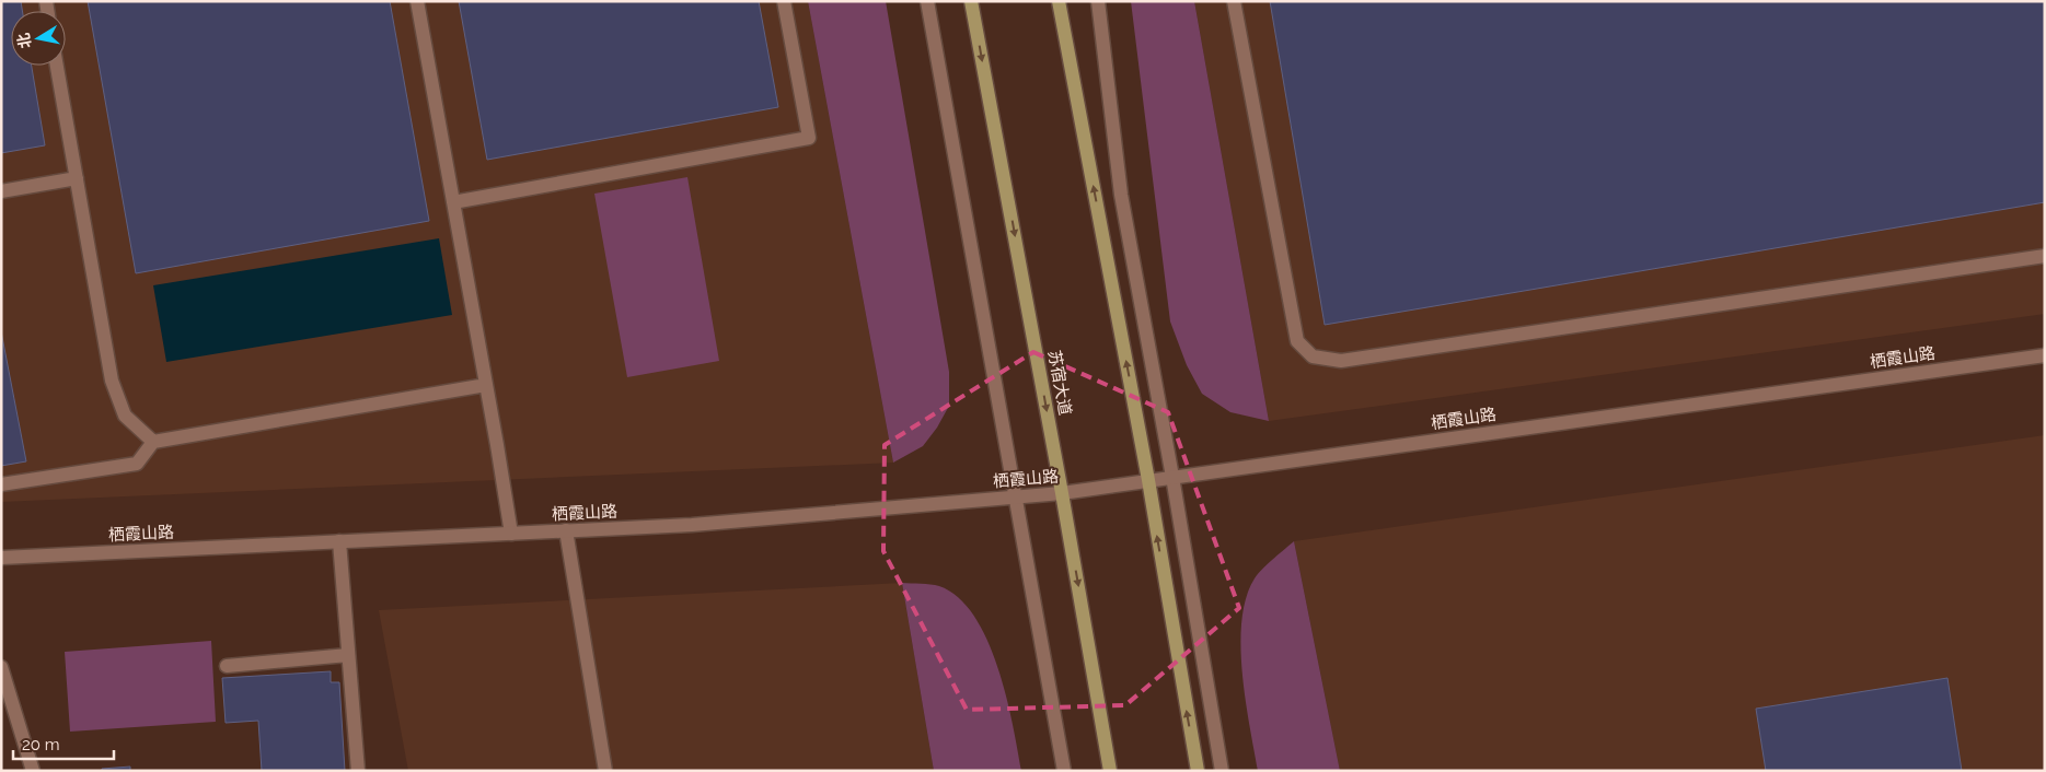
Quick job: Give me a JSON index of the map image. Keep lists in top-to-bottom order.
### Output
{
  "streets": {
    "main road": ["苏宿大道"],
    "street": ["栖霞山路"]
  },
  "crossings": [
    ["栖霞山路", "苏宿大道"]
  ],
  "scale_bar": "20 m",
  "north": "left"
}
